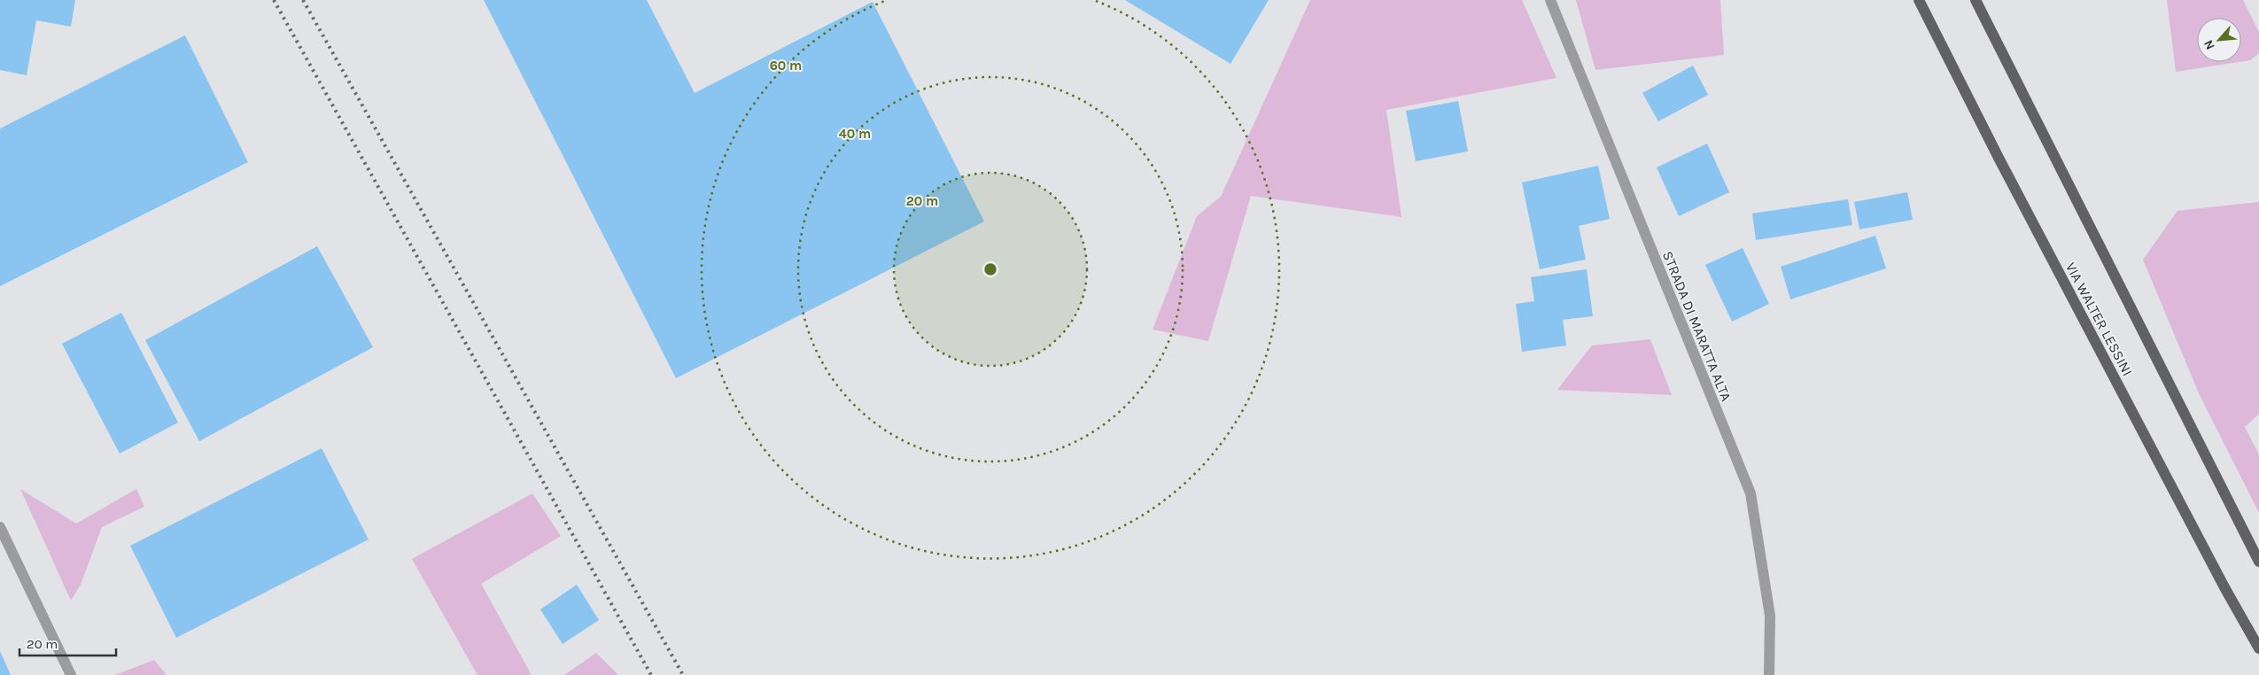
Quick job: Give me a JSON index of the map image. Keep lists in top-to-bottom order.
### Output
{
  "streets": {
    "main road": ["VIA WALTER LESSINI"],
    "street": ["STRADA DI MARATTA ALTA"]
  },
  "scale_bar": "20 m",
  "north": "bottom left",
  "rings": ["60 m", "40 m", "20 m"]
}
